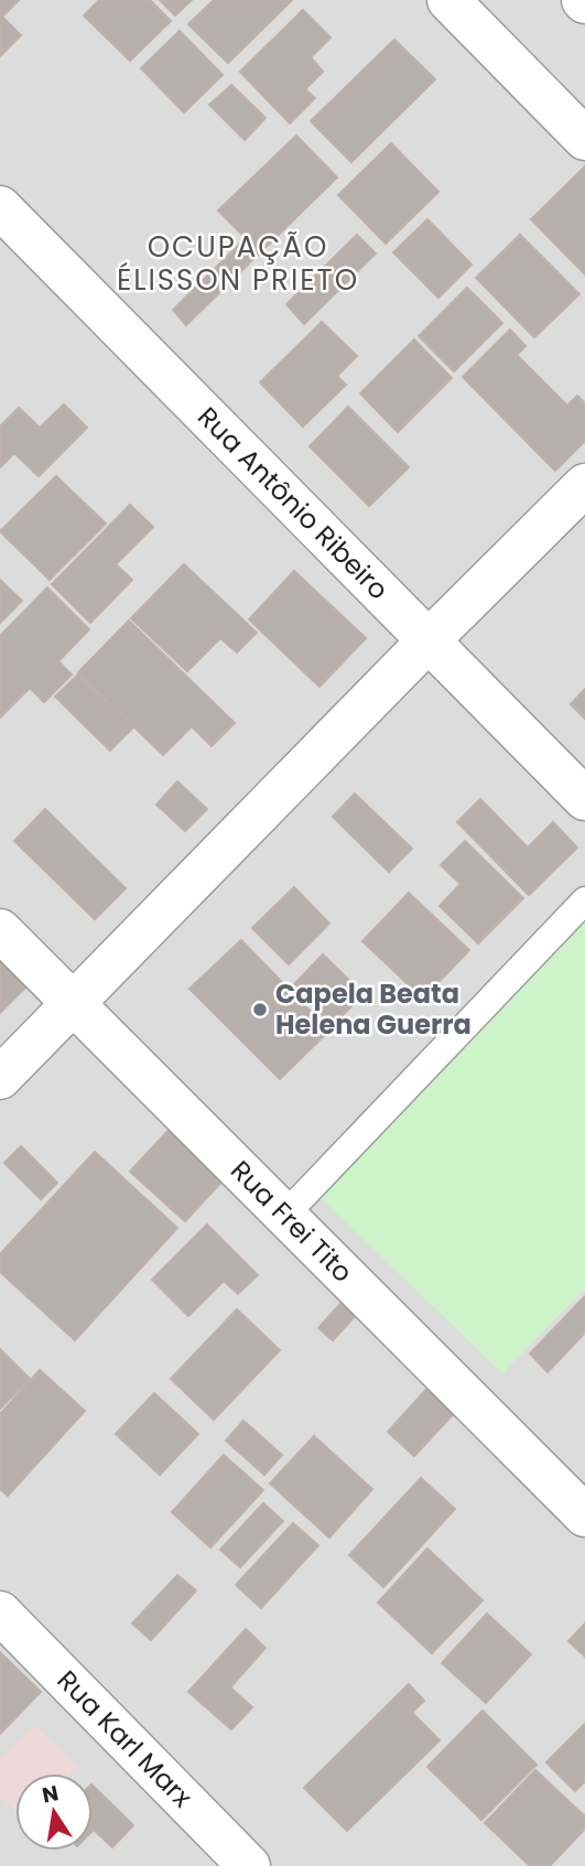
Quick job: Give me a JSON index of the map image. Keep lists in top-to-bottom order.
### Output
{
  "streets": {
    "street": ["Rua Antônio Ribeiro", "Rua Frei Tito", "Rua Karl Marx"]
  },
  "districts": ["OCUPAÇÃO ÉLISSON PRIETO"],
  "places": ["Capela Beata Helena Guerra"],
  "north": "top"
}
